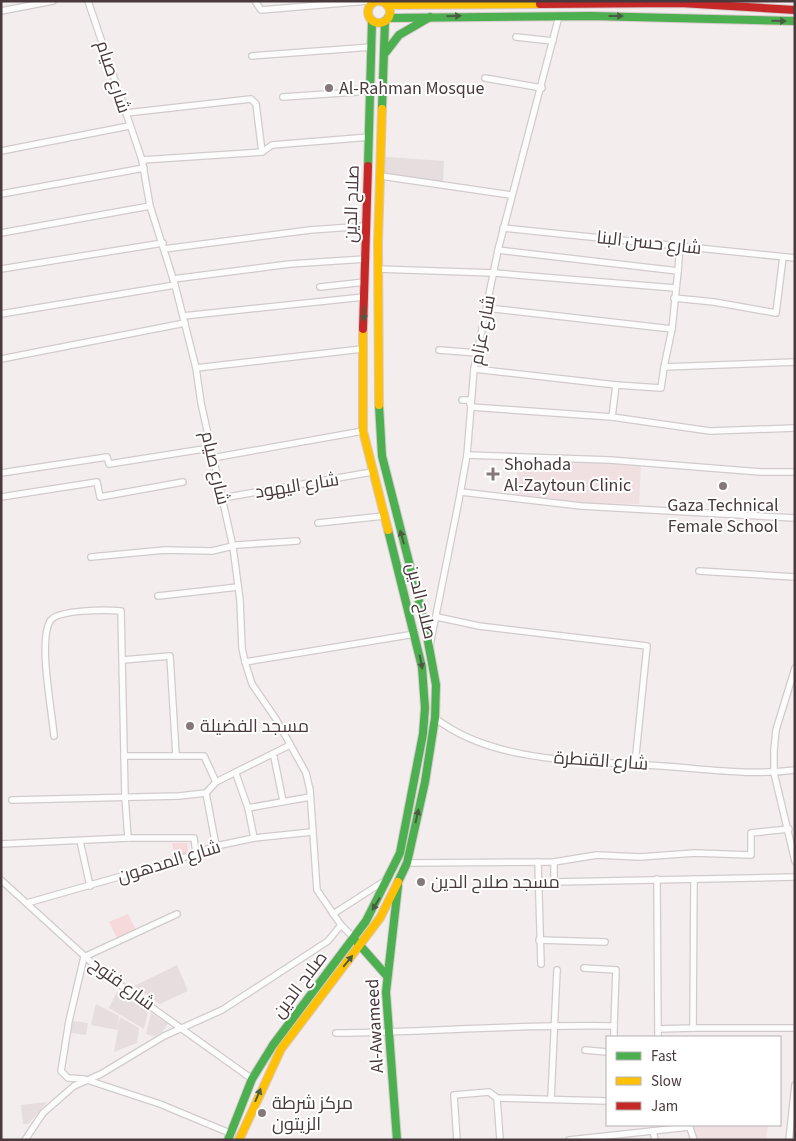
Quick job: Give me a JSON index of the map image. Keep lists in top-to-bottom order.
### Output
{
  "streets": {
    "main road": ["صلاح الدين", "Al-Awameed"],
    "street": [
      "شارع صيام",
      "شارع حسن البنا",
      "شارع عزام",
      "شارع اليهود",
      "شارع القنطرة",
      "شارع المدهون",
      "شارع فتوح"
    ]
  },
  "crossings": [
    ["شارع صيام", "صلاح الدين"],
    ["شارع صيام", "شارع اليهود"],
    ["شارع صيام", "شارع المدهون"],
    ["صلاح الدين", "شارع عزام"],
    ["صلاح الدين", "شارع اليهود"],
    ["صلاح الدين", "شارع القنطرة"],
    ["صلاح الدين", "شارع فتوح"],
    ["صلاح الدين", "Al-Awameed"],
    ["شارع حسن البنا", "شارع عزام"],
    ["شارع المدهون", "شارع فتوح"]
  ],
  "places": {
    "other": [
      "Al-Rahman Mosque",
      "Gaza Technical Female School",
      "مسجد الفضيلة",
      "مسجد صلاح الدين",
      "مركز شرطة الزيتون"
    ],
    "health": ["Shohada Al-Zaytoun Clinic"]
  },
  "legend": ["Fast", "Slow", "Jam"]
}
